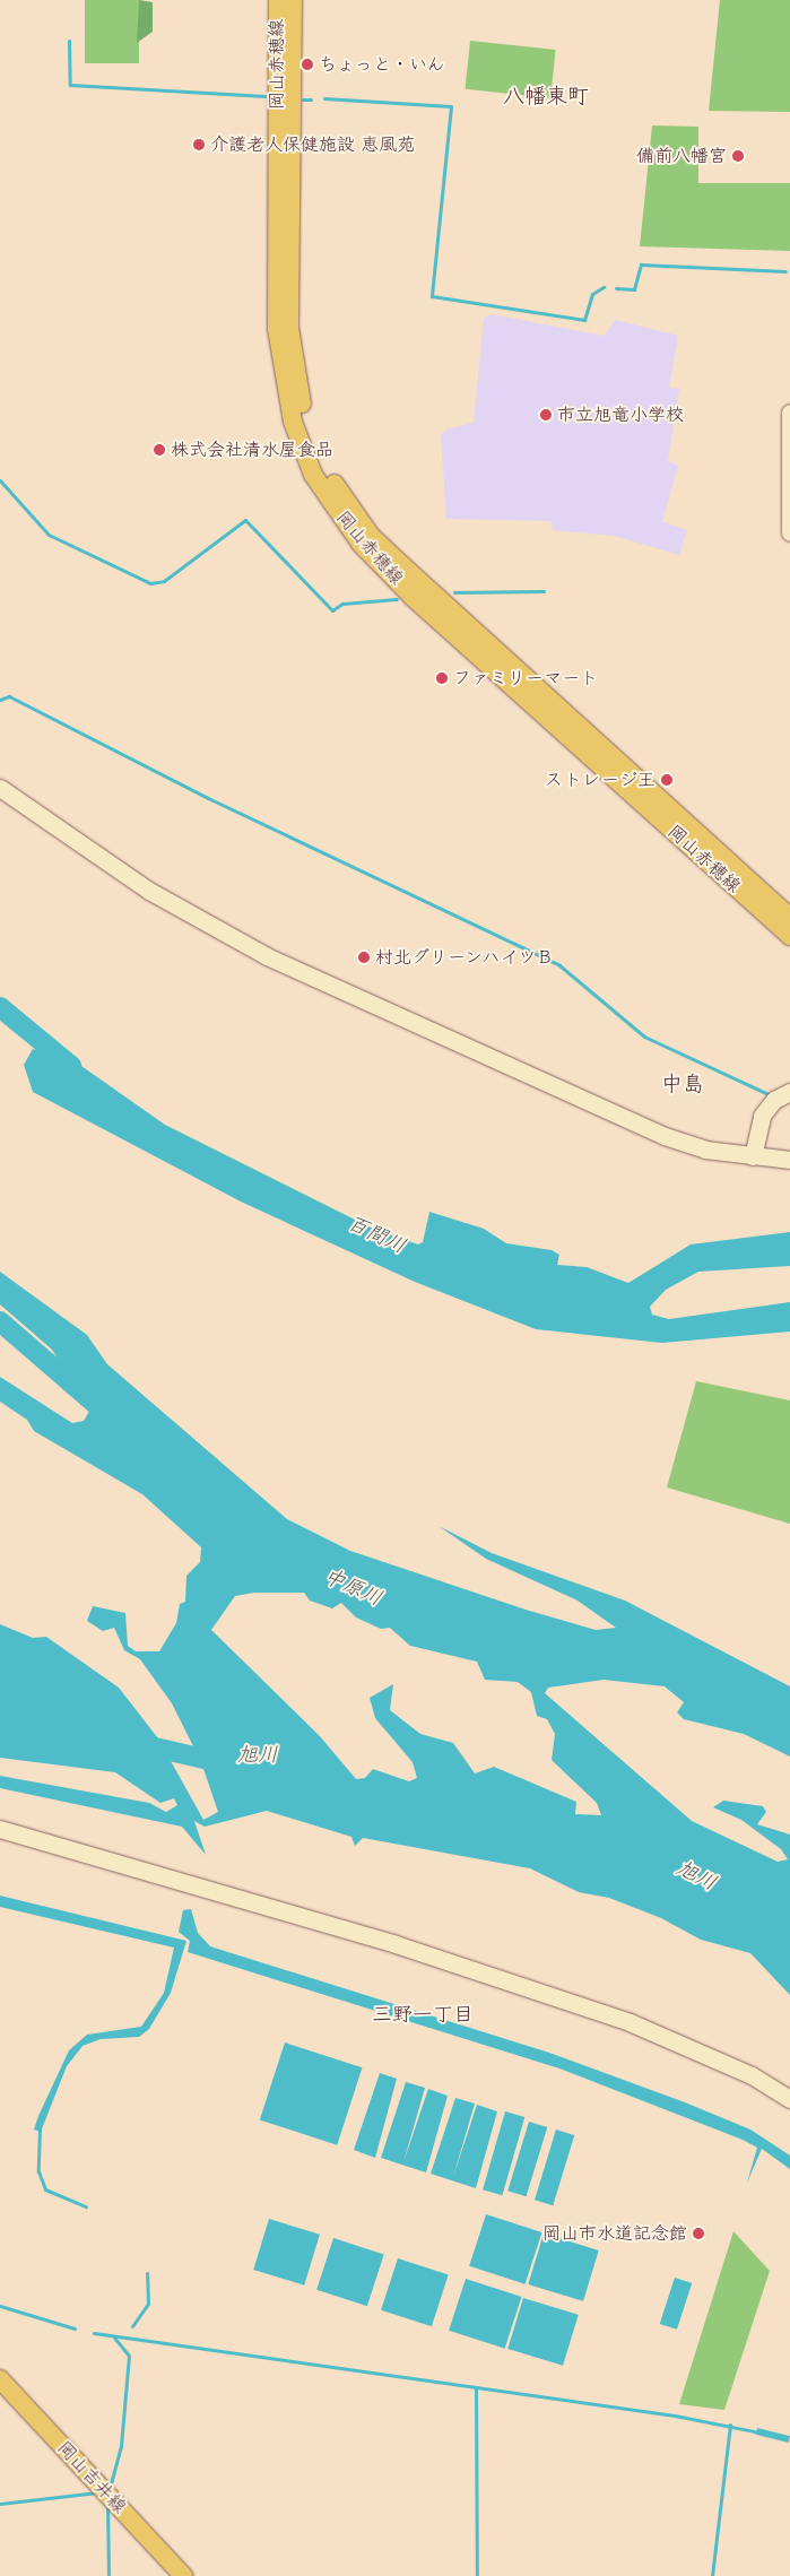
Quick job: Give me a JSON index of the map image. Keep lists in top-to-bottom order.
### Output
{
  "streets": {
    "main road": ["岡山赤穂線", "岡山吉井線"]
  },
  "districts": ["八幡東町", "中島", "三野一丁目"],
  "water": ["百間川", "中原川", "旭川"],
  "places": [
    "ちょっと・いん",
    "介護老人保健施設 恵風苑",
    "備前八幡宮",
    "市立旭竜小学校",
    "株式会社清水屋食品",
    "ファミリーマート",
    "ストレージ王",
    "村北グリーンハイツＢ",
    "岡山市水道記念館"
  ]
}
